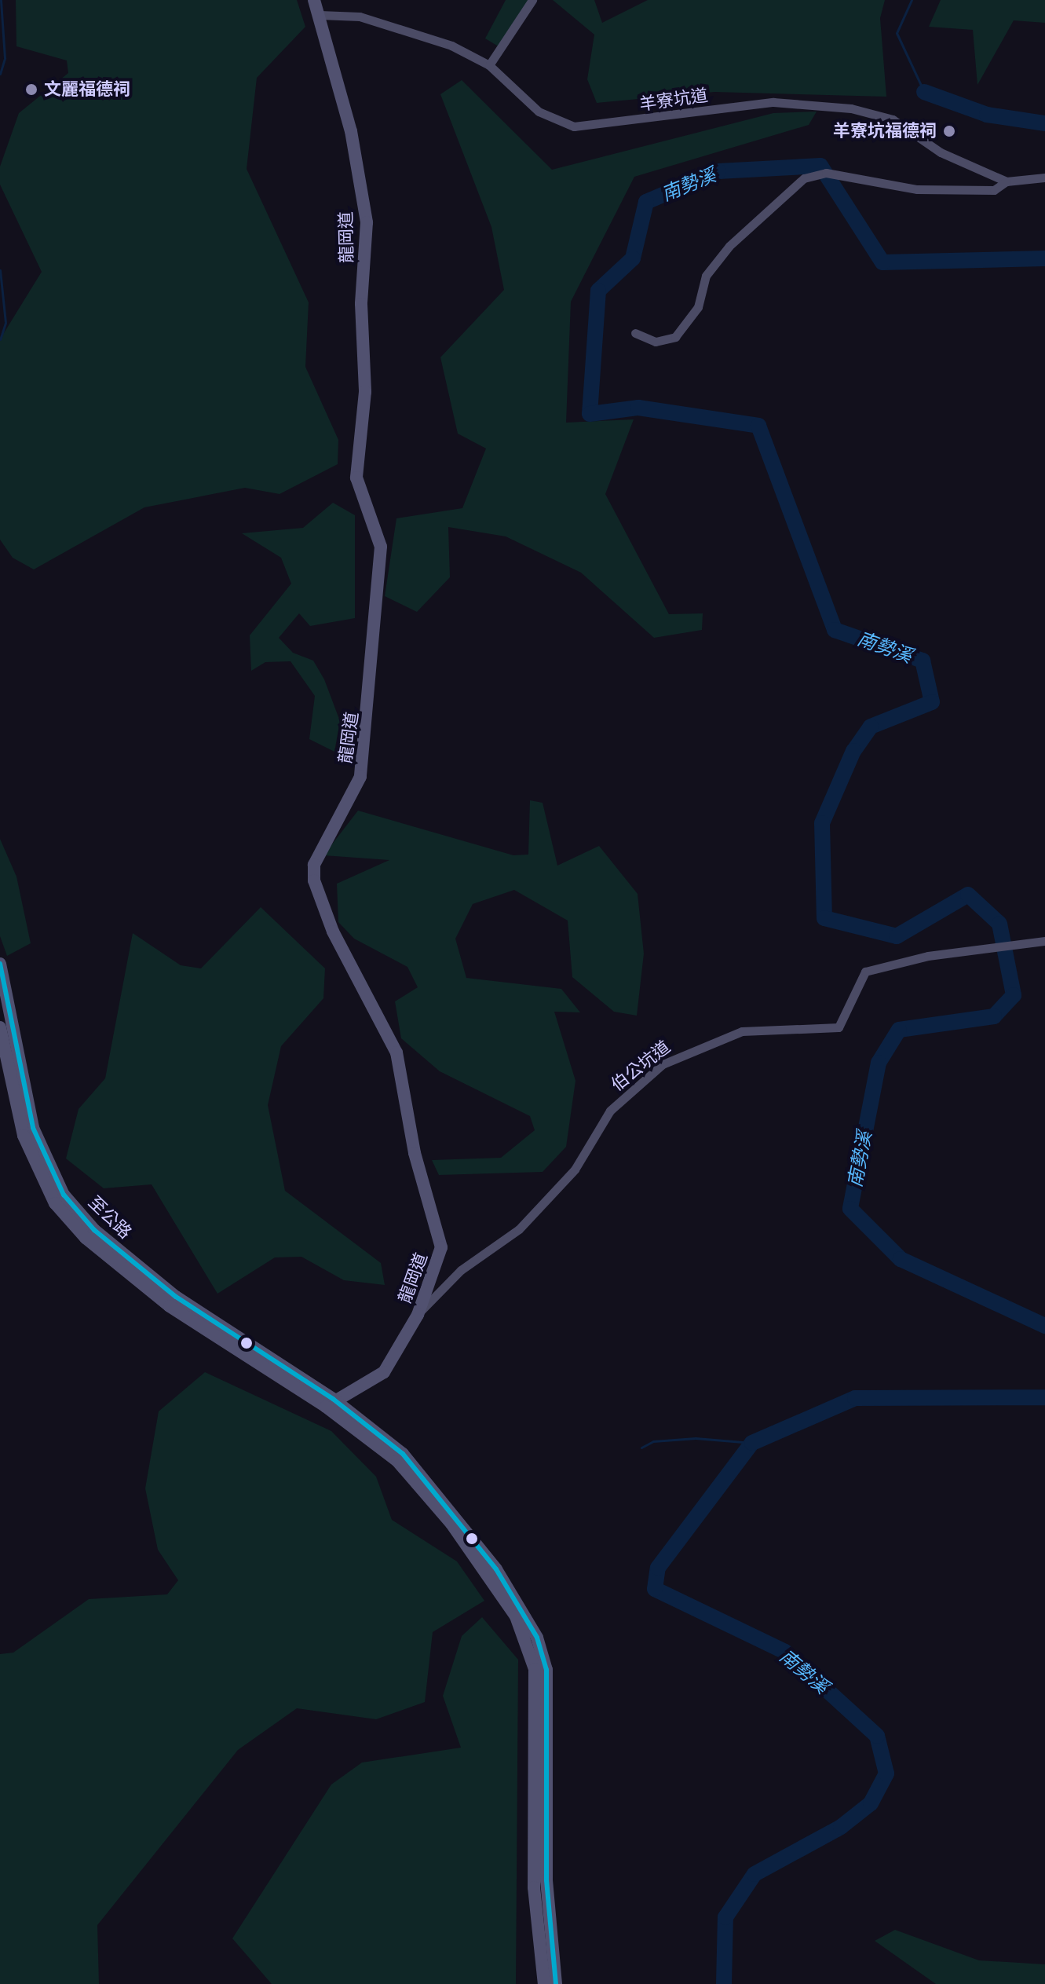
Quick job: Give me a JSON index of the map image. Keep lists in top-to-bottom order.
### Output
{
  "streets": {
    "street": [
      "羊寮坑道",
      "龍岡道",
      "伯公坑道",
      "至公路"
    ]
  },
  "crossings": [
    ["羊寮坑道", "龍岡道"],
    ["龍岡道", "伯公坑道"],
    ["龍岡道", "至公路"]
  ],
  "water": ["南勢溪"],
  "places": ["文麗福德祠", "羊寮坑福德祠"]
}
